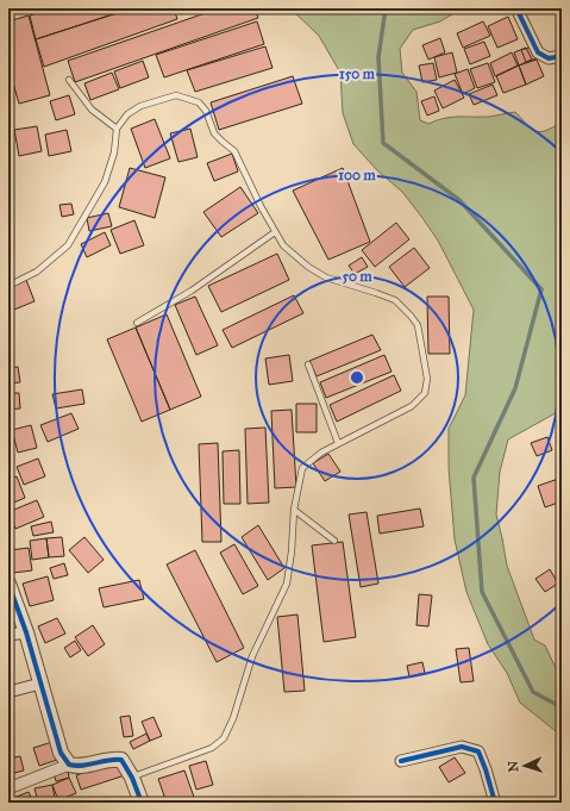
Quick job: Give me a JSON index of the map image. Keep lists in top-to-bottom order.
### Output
{
  "north": "left",
  "rings": ["150 m", "100 m", "50 m"]
}
